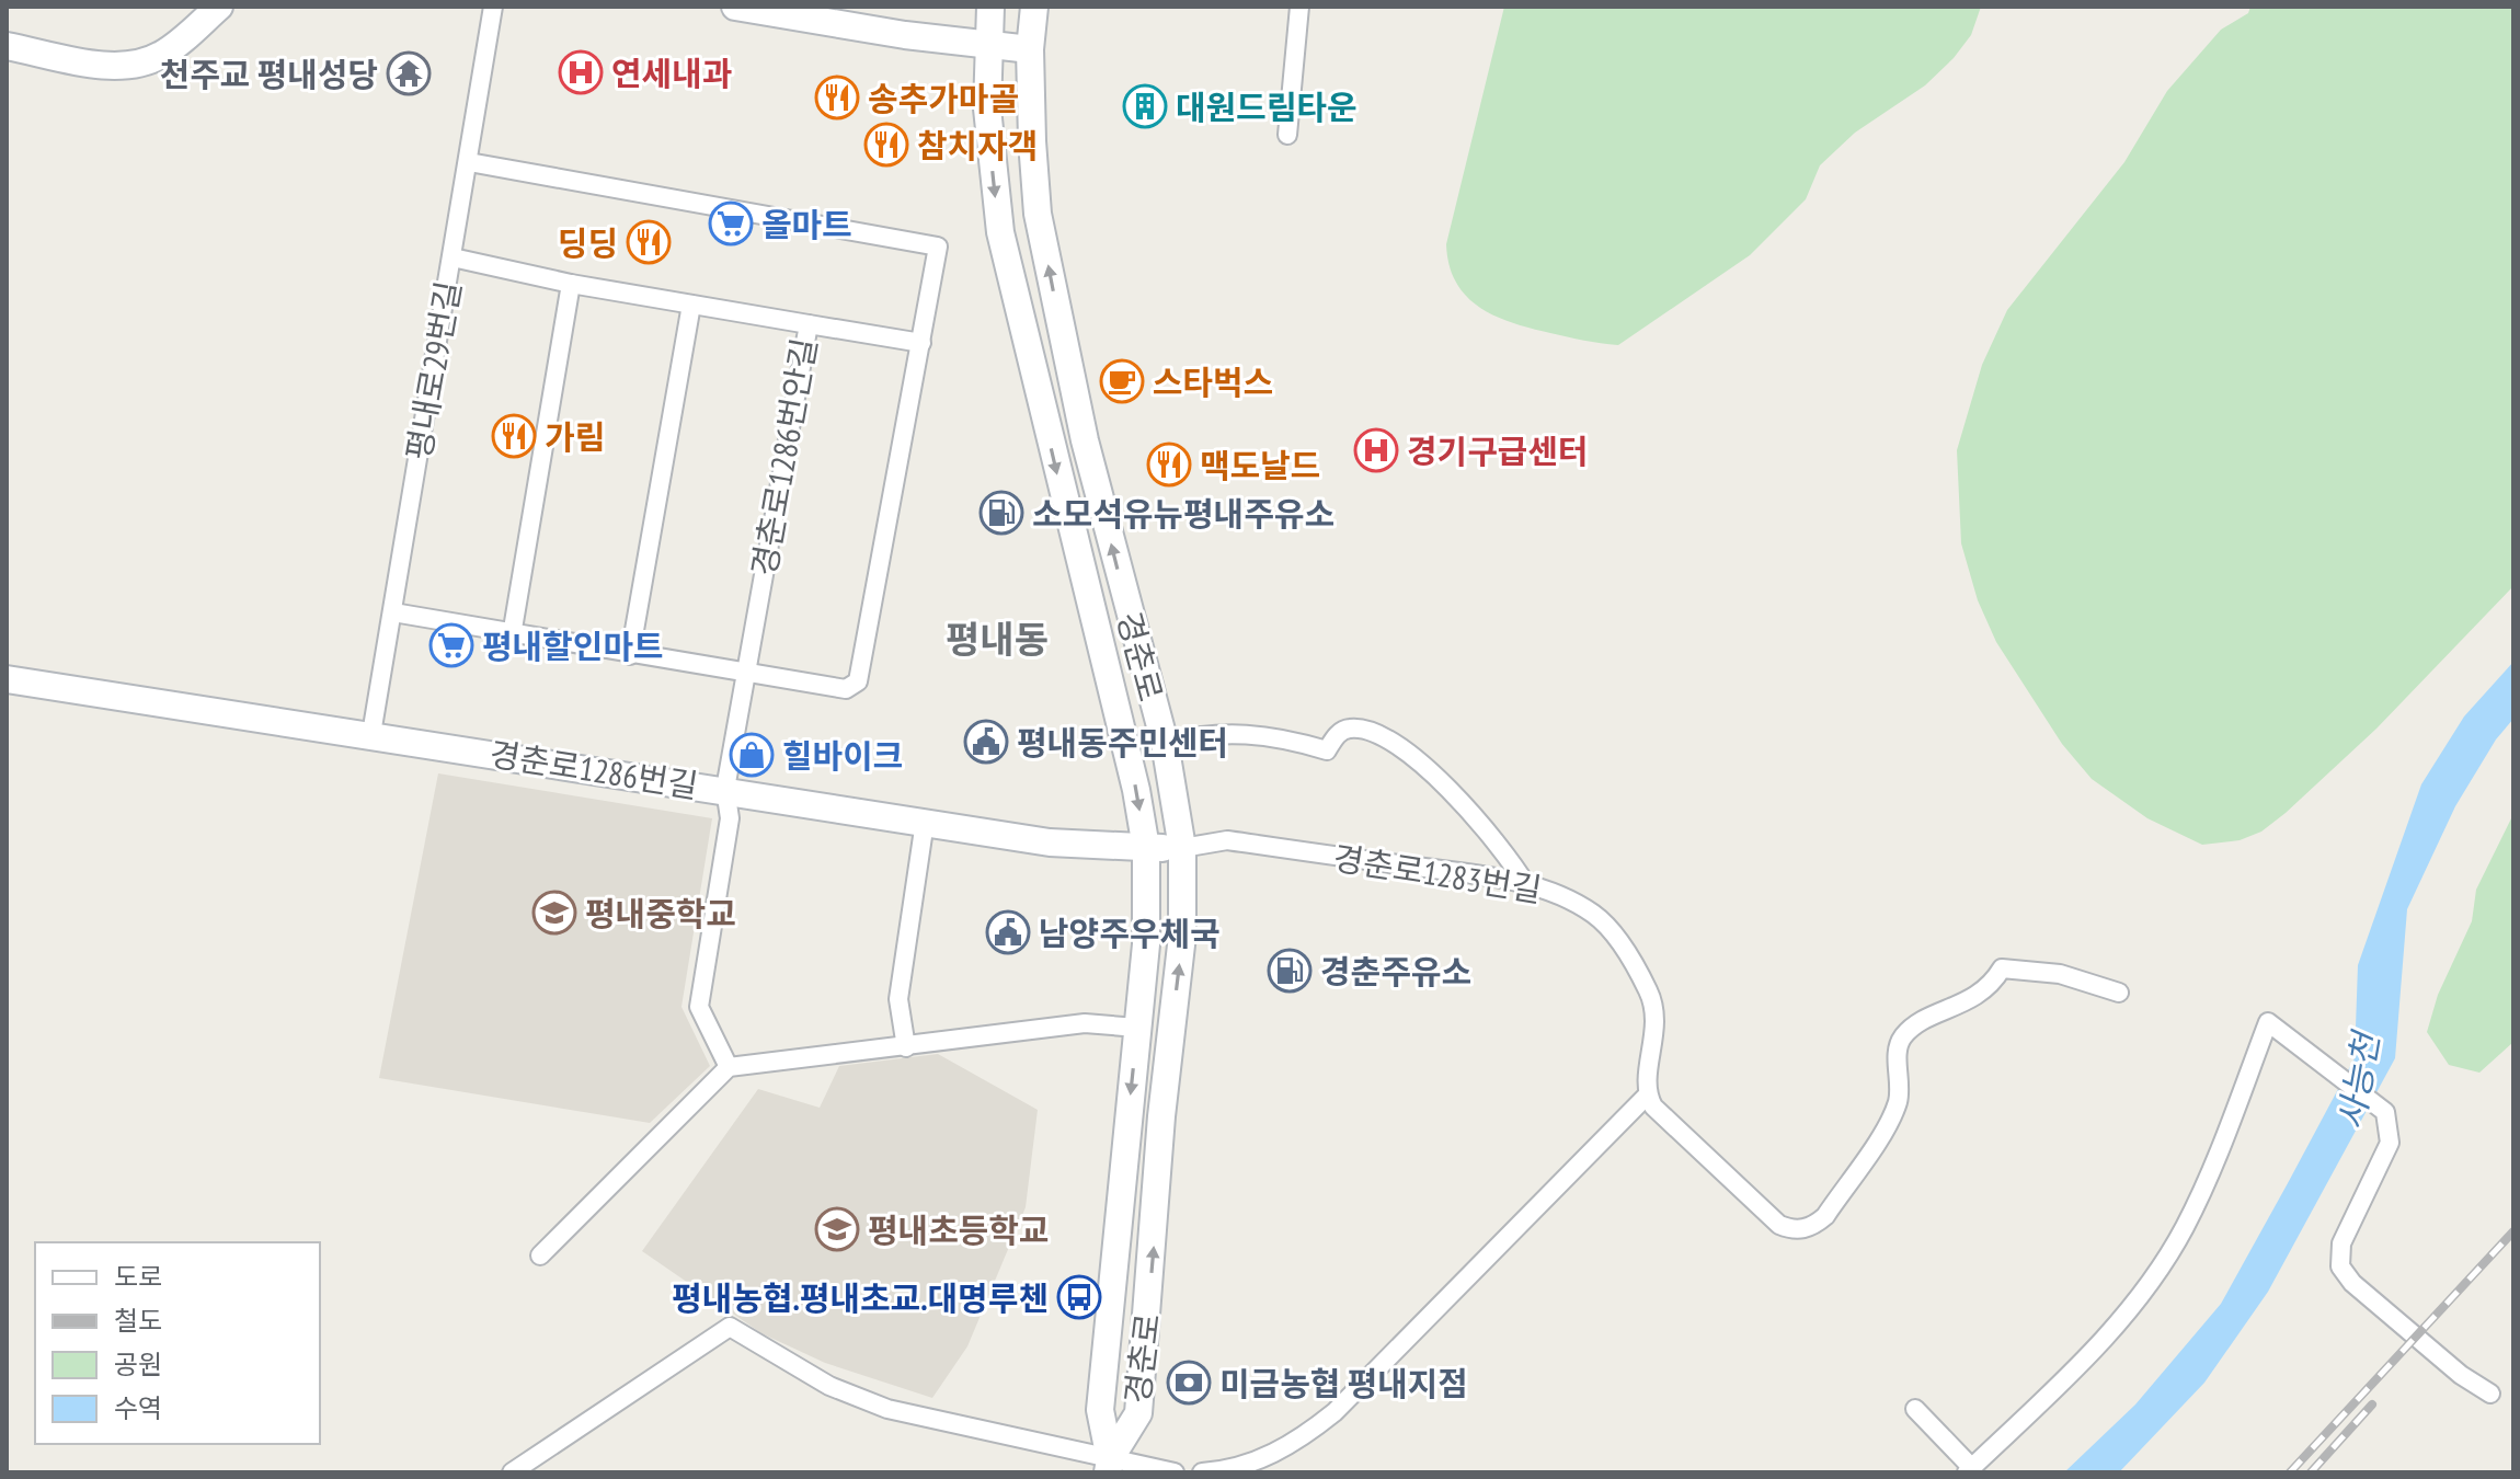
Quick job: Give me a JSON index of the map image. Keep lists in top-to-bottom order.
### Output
{
  "streets": {
    "street": [
      "평내로29번길",
      "경춘로1286번안길",
      "경춘로",
      "경춘로1286번길",
      "경춘로1283번길"
    ]
  },
  "crossings": [
    ["평내로29번길", "경춘로1286번안길"],
    ["평내로29번길", "경춘로1286번길"],
    ["경춘로1286번안길", "경춘로1286번길"],
    ["경춘로", "경춘로1286번길"],
    ["경춘로", "경춘로1283번길"],
    ["경춘로1286번길", "경춘로1283번길"]
  ],
  "districts": ["평내동"],
  "water": ["사능천"],
  "places": {
    "hospital": ["연세내과", "경기구급센터"],
    "temple": ["천주교 평내성당"],
    "restaurant": [
      "송추가마골",
      "참치자객",
      "딩딩",
      "가림",
      "맥도날드"
    ],
    "building": ["대원드림타운"],
    "supermarket": ["올마트", "평내할인마트"],
    "cafe": ["스타벅스"],
    "fuel station": ["소모석유뉴평내주유소", "경춘주유소"],
    "public building": ["평내동주민센터", "남양주우체국"],
    "shop": ["힐바이크"],
    "school or university": ["평내중학교", "평내초등학교"],
    "bus stop": ["평내농협.평내초교.대명루첸"],
    "bank": ["미금농협 평내지점"]
  },
  "legend": [
    "도로",
    "철도",
    "공원",
    "수역"
  ]
}
